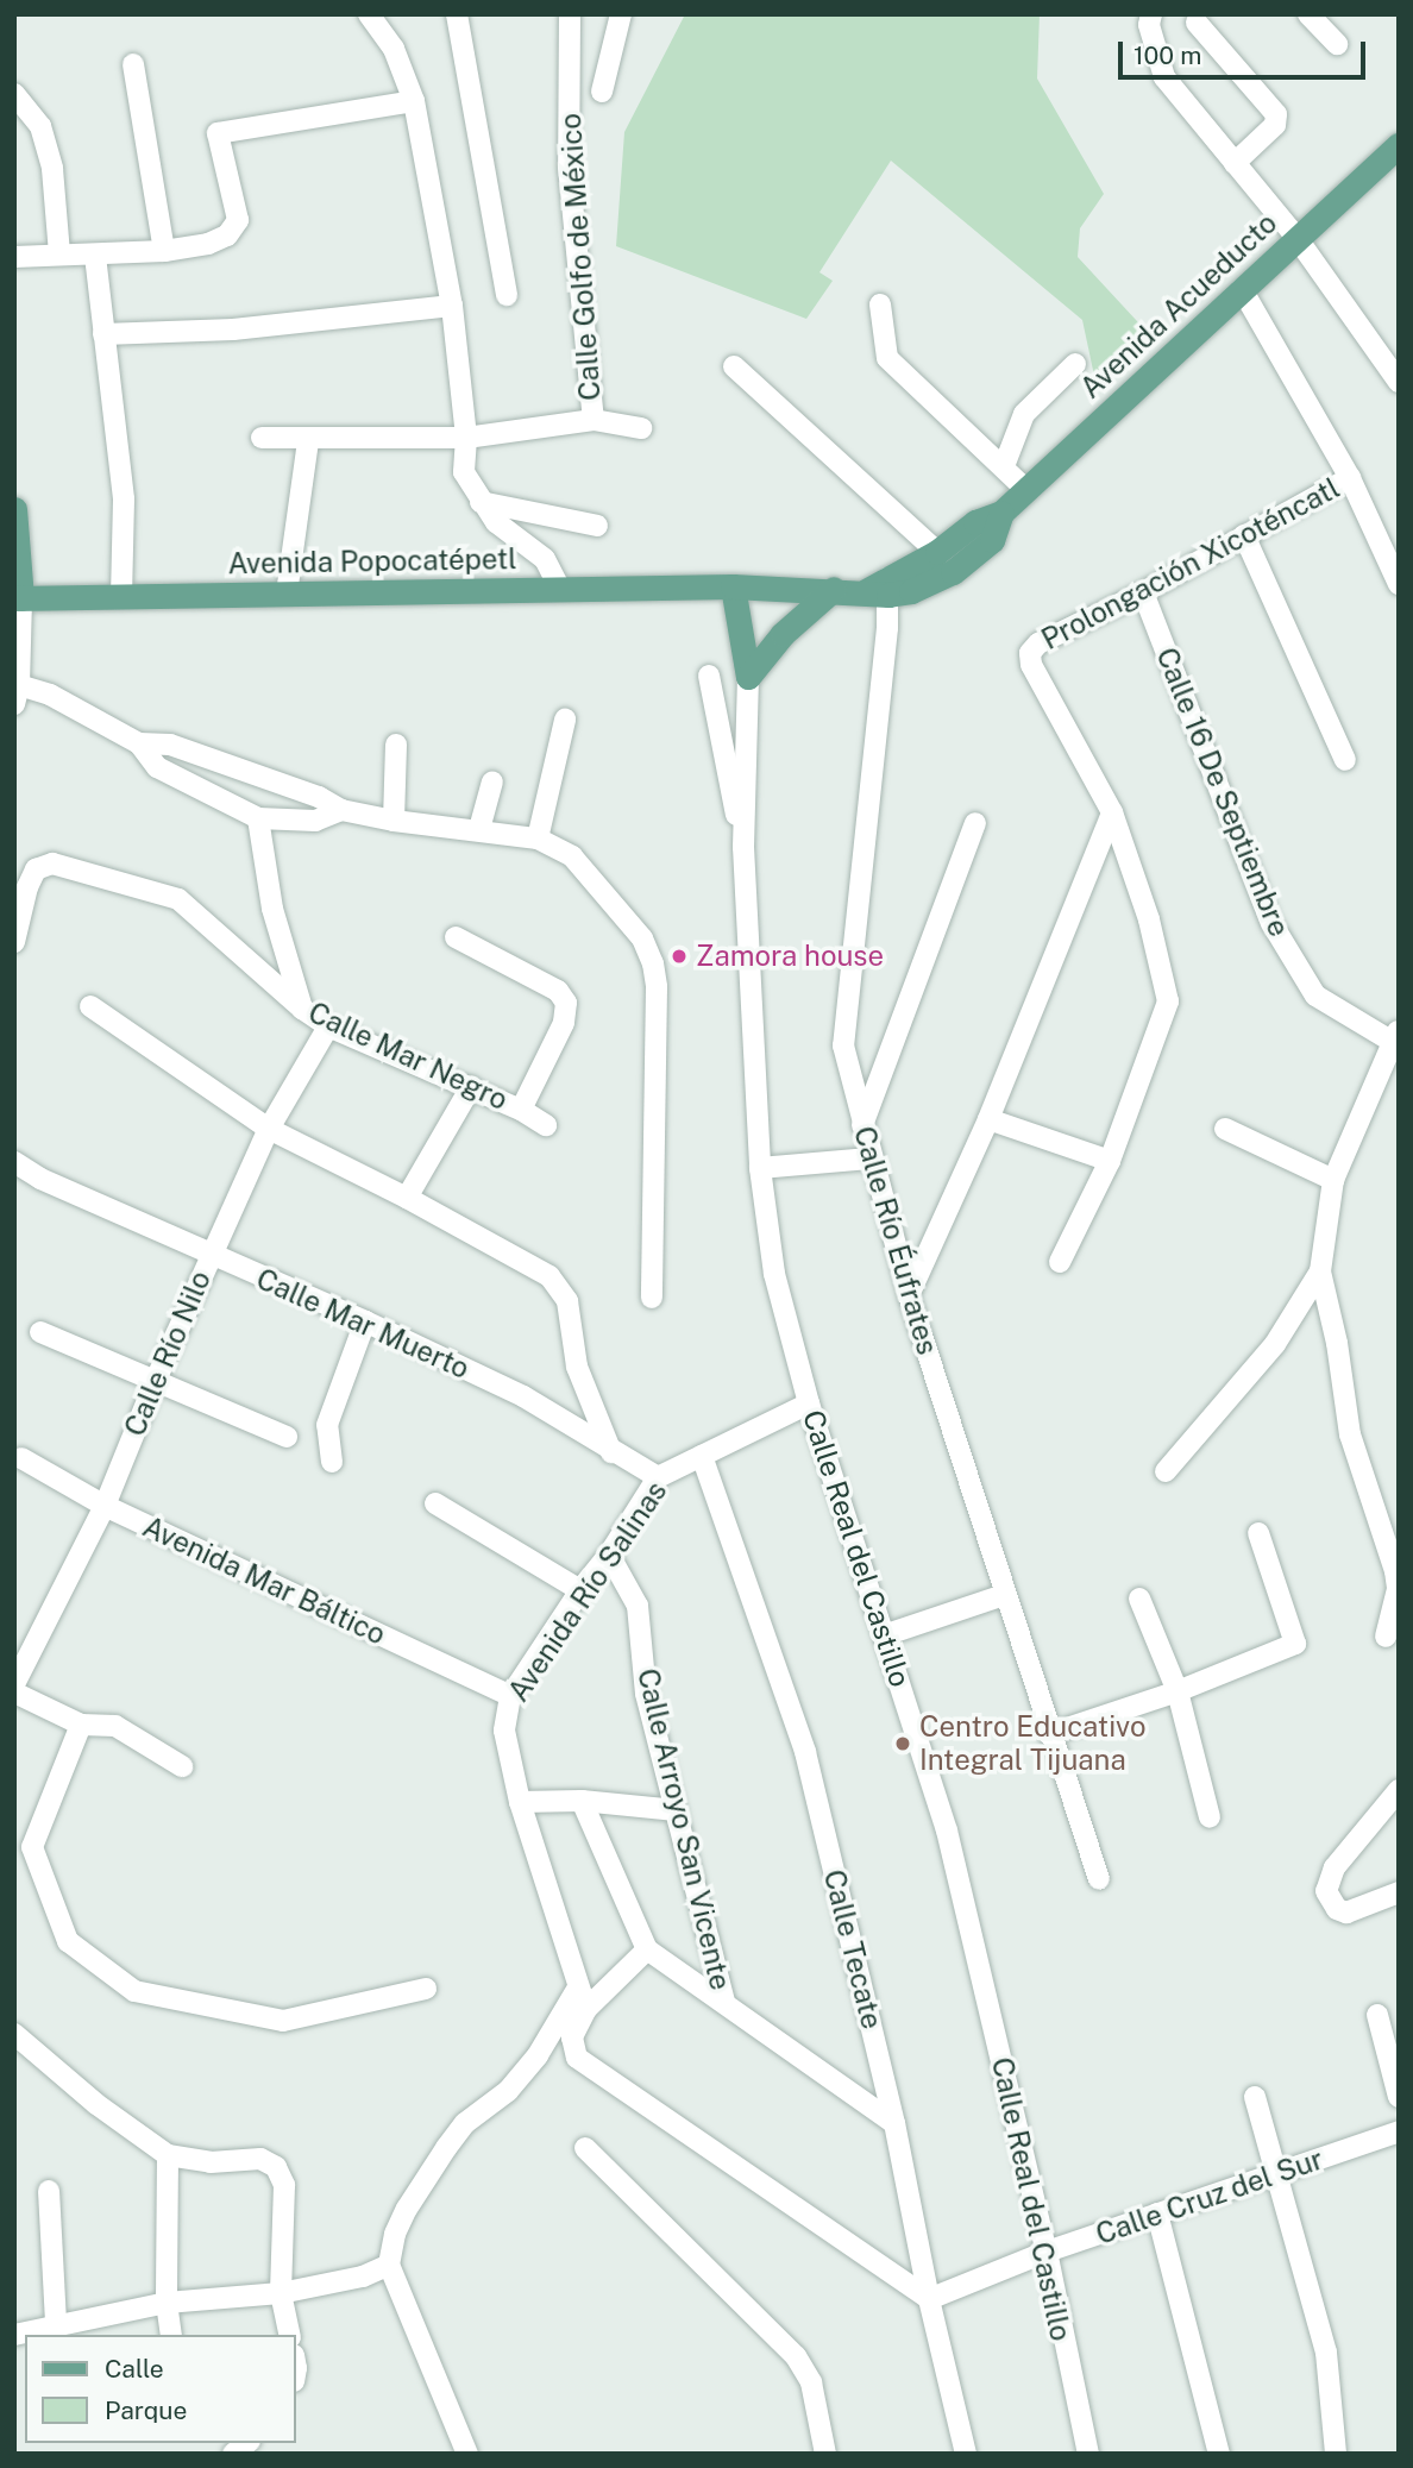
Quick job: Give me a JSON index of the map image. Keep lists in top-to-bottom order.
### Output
{
  "streets": {
    "main road": ["Avenida Acueducto", "Avenida Popocatépetl"],
    "street": [
      "Calle Golfo de México",
      "Prolongación Xicoténcatl",
      "Calle 16 De Septiembre",
      "Calle Mar Negro",
      "Calle Río Éufrates",
      "Calle Mar Muerto",
      "Calle Río Nilo",
      "Calle Real del Castillo",
      "Avenida Mar Báltico",
      "Avenida Río Salinas",
      "Calle Arroyo San Vicente",
      "Calle Tecate",
      "Calle Cruz del Sur"
    ]
  },
  "crossings": [
    ["Avenida Acueducto", "Avenida Popocatépetl"],
    ["Avenida Acueducto", "Calle Río Éufrates"],
    ["Prolongación Xicoténcatl", "Calle 16 De Septiembre"],
    ["Calle Mar Negro", "Calle Río Nilo"],
    ["Calle Mar Muerto", "Calle Río Nilo"],
    ["Calle Mar Muerto", "Avenida Río Salinas"],
    ["Calle Río Nilo", "Avenida Mar Báltico"],
    ["Calle Real del Castillo", "Avenida Río Salinas"],
    ["Calle Real del Castillo", "Calle Cruz del Sur"],
    ["Avenida Mar Báltico", "Avenida Río Salinas"],
    ["Avenida Río Salinas", "Calle Arroyo San Vicente"],
    ["Avenida Río Salinas", "Calle Tecate"],
    ["Calle Arroyo San Vicente", "Calle Tecate"],
    ["Calle Tecate", "Calle Cruz del Sur"]
  ],
  "places": ["Zamora house", "Centro Educativo Integral Tijuana"],
  "legend": ["Calle", "Parque"],
  "scale_bar": "100 m"
}
